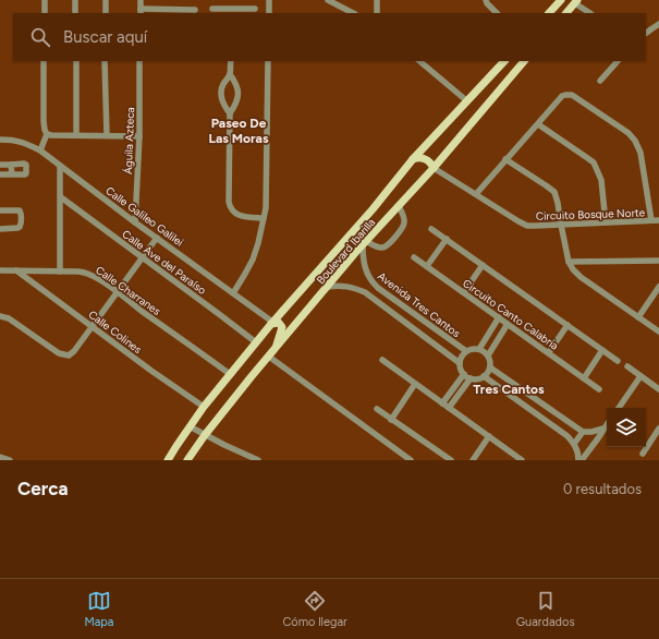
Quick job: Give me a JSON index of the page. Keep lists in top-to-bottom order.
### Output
{
  "streets": {
    "main road": ["Boulevard Ibarilla"],
    "street": [
      "Águila Azteca",
      "Circuito Bosque Norte",
      "Calle Galileo Galilei",
      "Calle Ave del Paraíso",
      "Calle Charranes",
      "Avenida Tres Cantos",
      "Circuito Canto Calabria",
      "Calle Colines"
    ]
  },
  "crossings": [
    ["Águila Azteca", "Calle Galileo Galilei"],
    ["Circuito Bosque Norte", "Boulevard Ibarilla"],
    ["Calle Galileo Galilei", "Boulevard Ibarilla"],
    ["Boulevard Ibarilla", "Calle Ave del Paraíso"],
    ["Boulevard Ibarilla", "Calle Charranes"],
    ["Boulevard Ibarilla", "Avenida Tres Cantos"],
    ["Boulevard Ibarilla", "Calle Colines"],
    ["Calle Charranes", "Calle Colines"]
  ],
  "districts": ["Paseo De Las Moras", "Tres Cantos"],
  "page": {
    "search": "Buscar aquí",
    "heading": ["Cerca", "0 resultados"],
    "nav": ["Mapa", "Cómo llegar", "Guardados"]
  }
}
